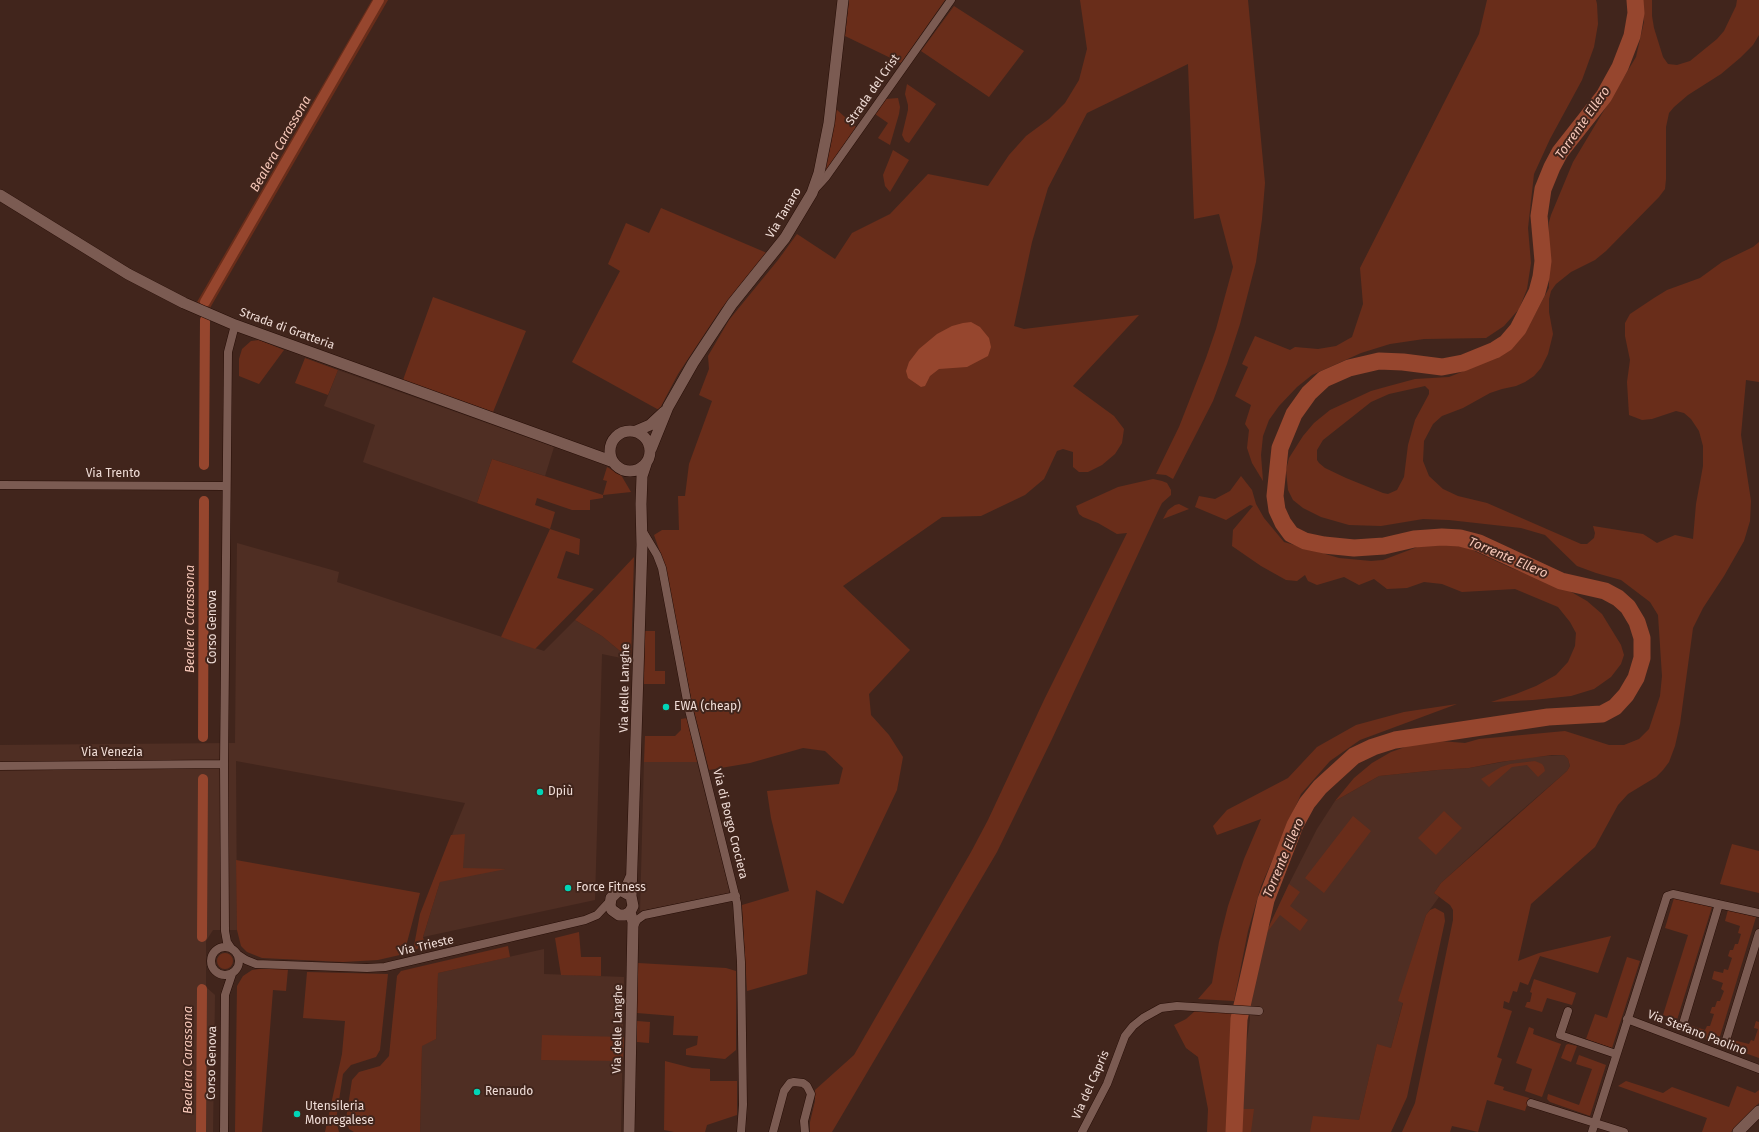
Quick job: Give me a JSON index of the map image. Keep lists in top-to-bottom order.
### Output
{
  "streets": {
    "main road": ["Via Tanaro", "Strada di Gratteria", "Via delle Langhe"],
    "street": [
      "Strada del Crist",
      "Via Trento",
      "Corso Genova",
      "Via Venezia",
      "Via di Borgo Crociera",
      "Via Trieste",
      "Via Stefano Paolino",
      "Via del Capris"
    ]
  },
  "crossings": [
    ["Strada del Crist", "Via Tanaro"],
    ["Via Tanaro", "Strada di Gratteria"],
    ["Via Tanaro", "Via delle Langhe"],
    ["Strada di Gratteria", "Corso Genova"],
    ["Strada di Gratteria", "Via delle Langhe"],
    ["Via Trento", "Corso Genova"],
    ["Corso Genova", "Via Venezia"],
    ["Corso Genova", "Via Trieste"],
    ["Via delle Langhe", "Via di Borgo Crociera"],
    ["Via delle Langhe", "Via Trieste"]
  ],
  "water": ["Torrente Ellero", "Bealera Carassona"],
  "places": [
    "EWA (cheap)",
    "Dpiù",
    "Force Fitness",
    "Renaudo",
    "Utensileria Monregalese"
  ]
}
